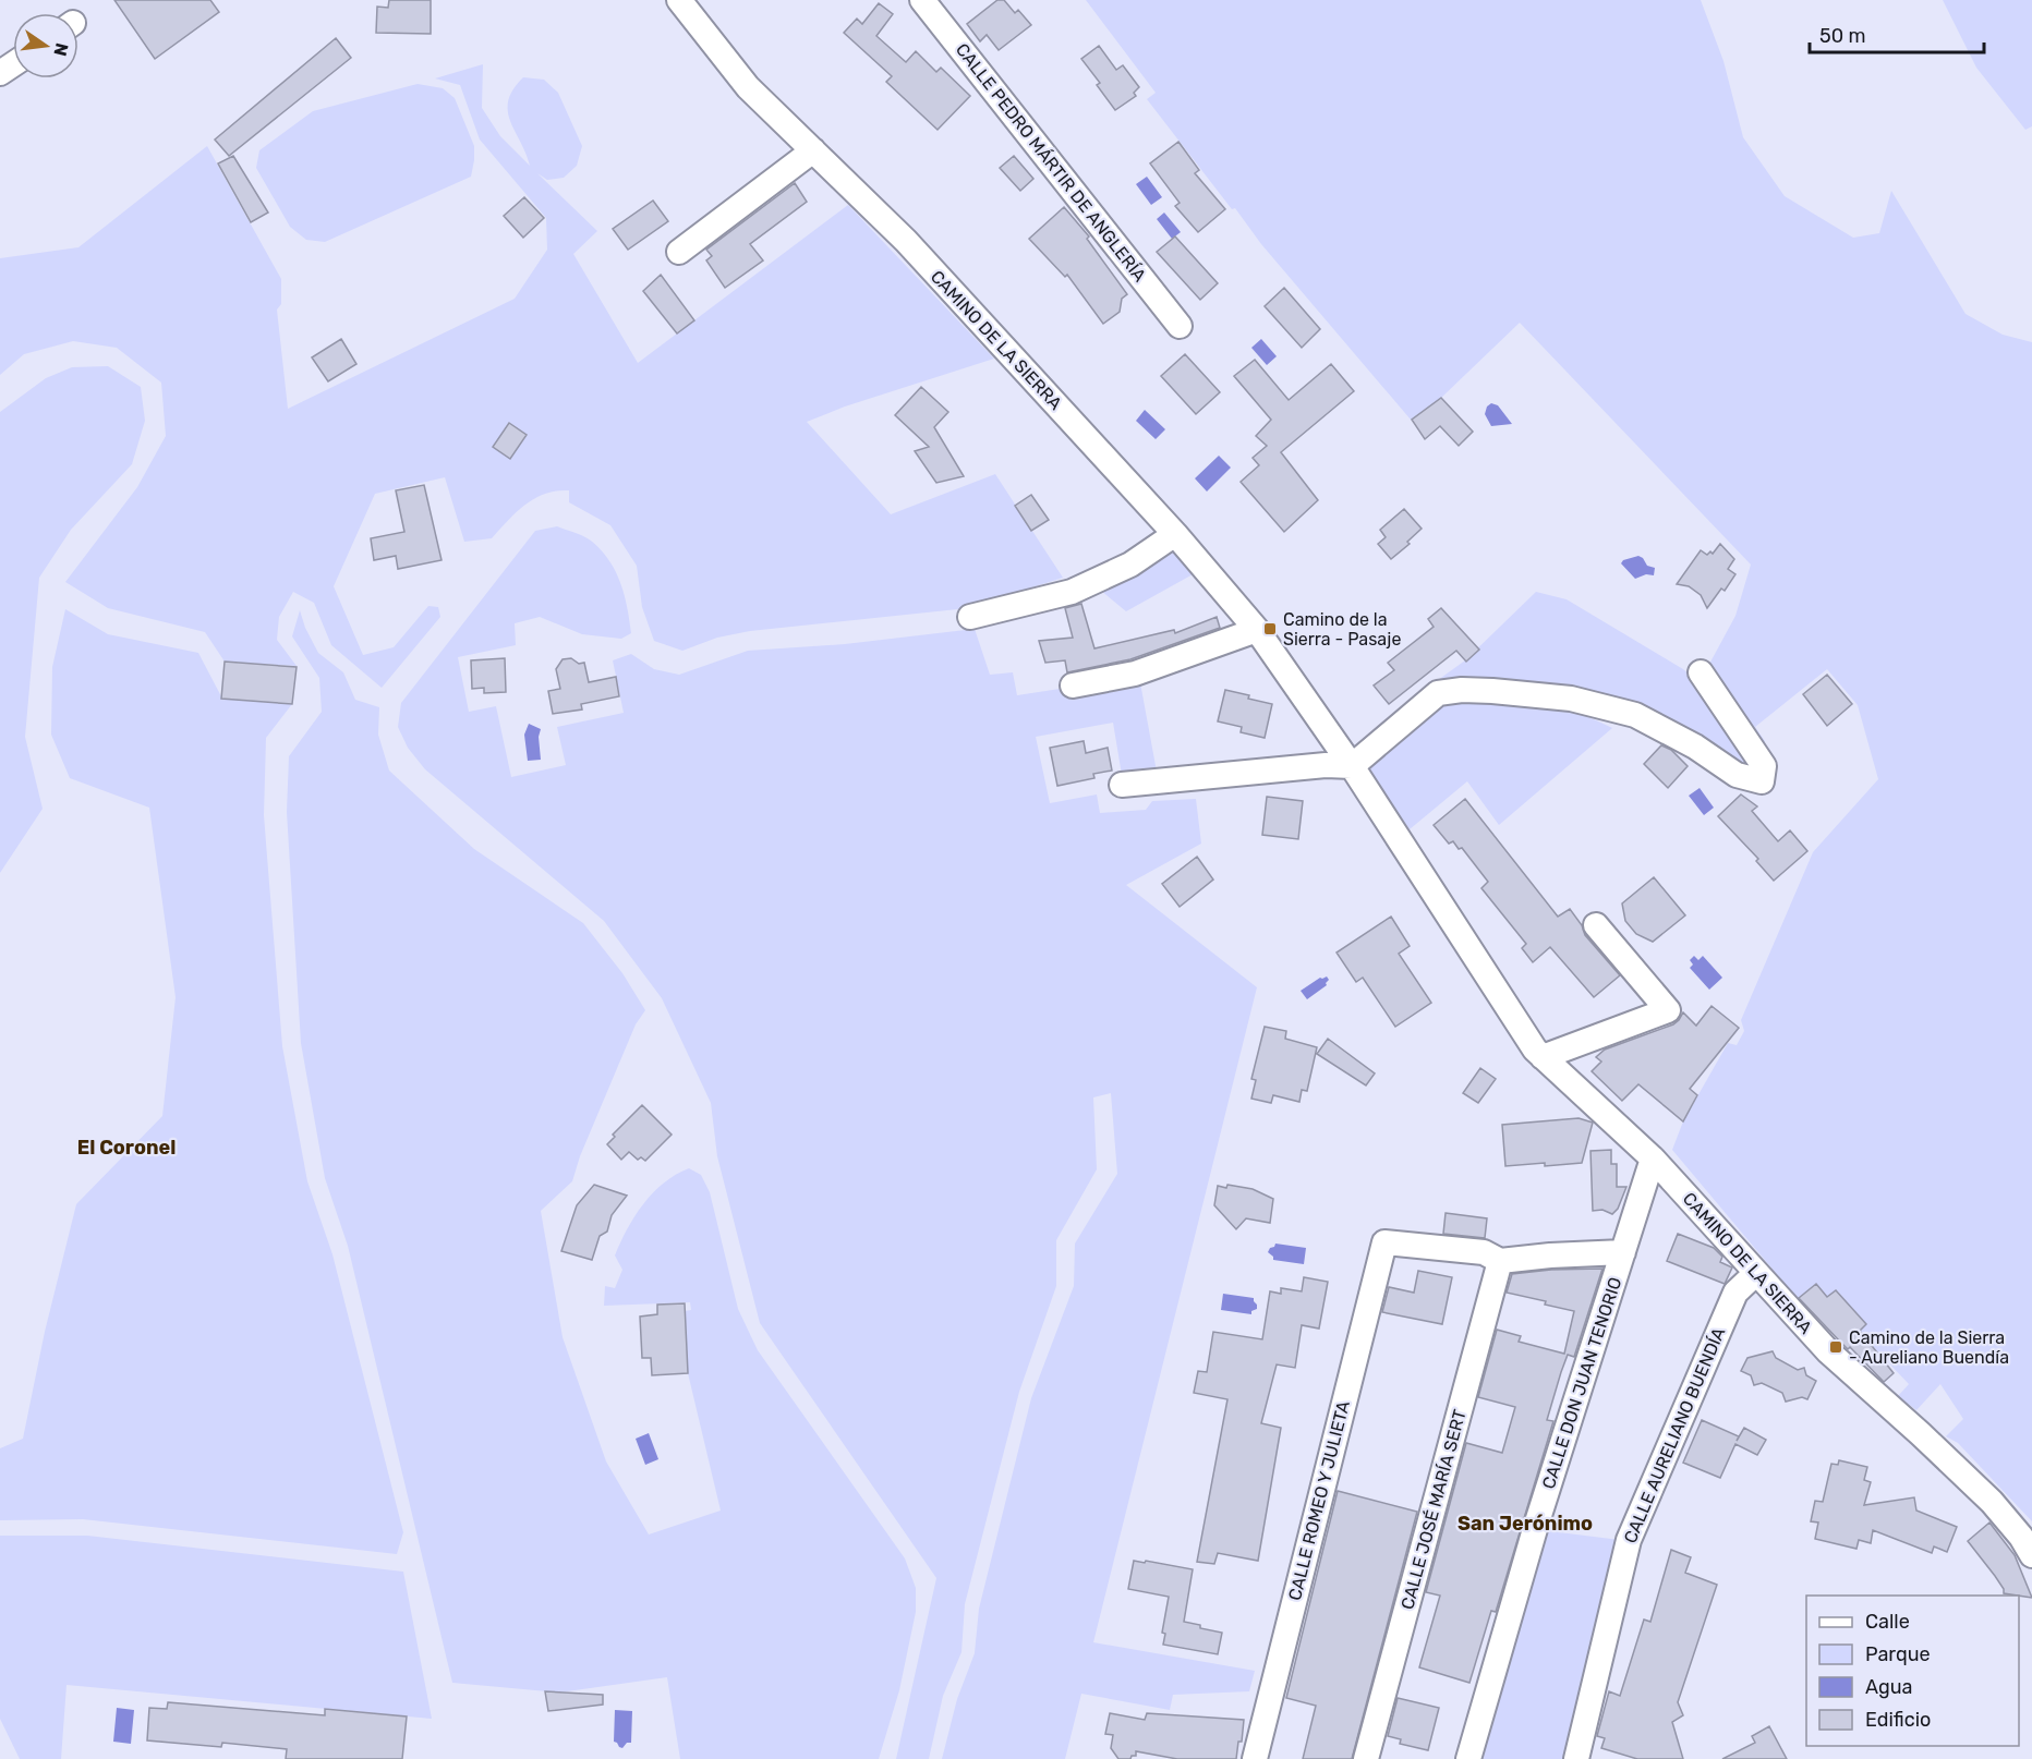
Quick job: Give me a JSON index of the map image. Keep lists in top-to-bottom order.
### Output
{
  "streets": {
    "street": [
      "CALLE PEDRO MÁRTIR DE ANGLERÍA",
      "CAMINO DE LA SIERRA",
      "CALLE DON JUAN TENORIO",
      "CALLE AURELIANO BUENDÍA",
      "CALLE ROMEO Y JULIETA",
      "CALLE JOSÉ MARÍA SERT"
    ]
  },
  "crossings": [
    ["CAMINO DE LA SIERRA", "CALLE DON JUAN TENORIO"],
    ["CAMINO DE LA SIERRA", "CALLE AURELIANO BUENDÍA"],
    ["CALLE ROMEO Y JULIETA", "CALLE JOSÉ MARÍA SERT"]
  ],
  "districts": ["El Coronel", "San Jerónimo"],
  "places": {
    "transit": ["Camino de la Sierra - Pasaje", "Camino de la Sierra - Aureliano Buendía"]
  },
  "legend": [
    "Calle",
    "Parque",
    "Agua",
    "Edificio"
  ],
  "scale_bar": "50 m",
  "north": "right"
}
